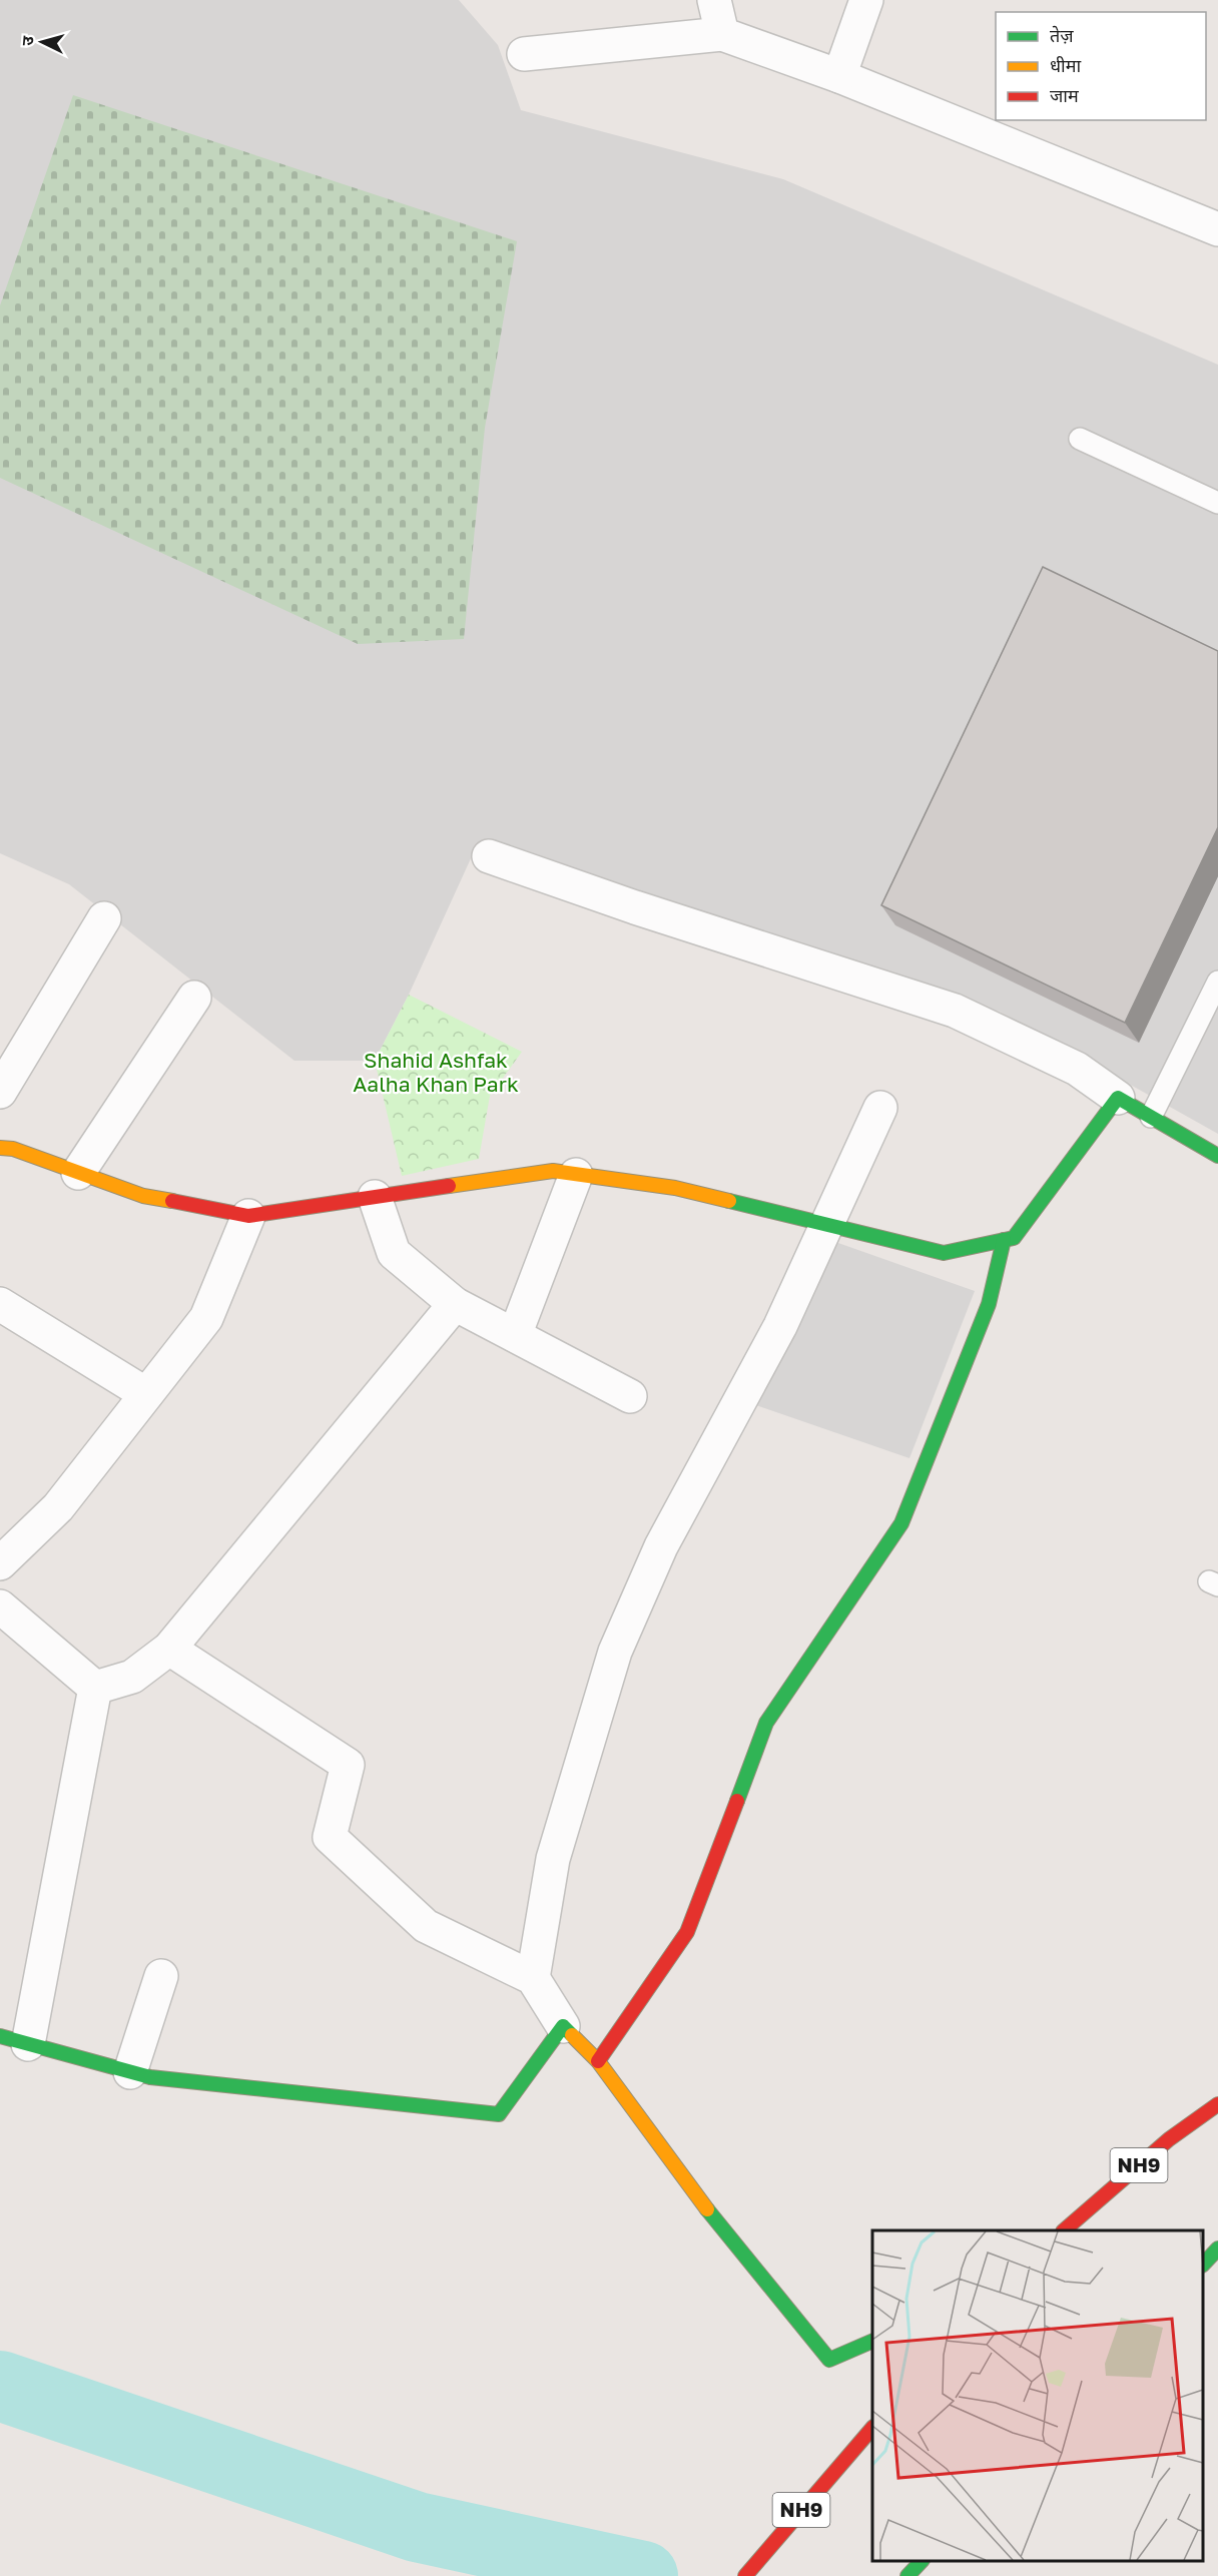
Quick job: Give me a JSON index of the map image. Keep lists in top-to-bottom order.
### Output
{
  "streets": {
    "main road": ["NH9"]
  },
  "parks": ["Shahid Ashfak Aalha Khan Park"],
  "legend": ["तेज़", "धीमा", "जाम"],
  "north": "left"
}
